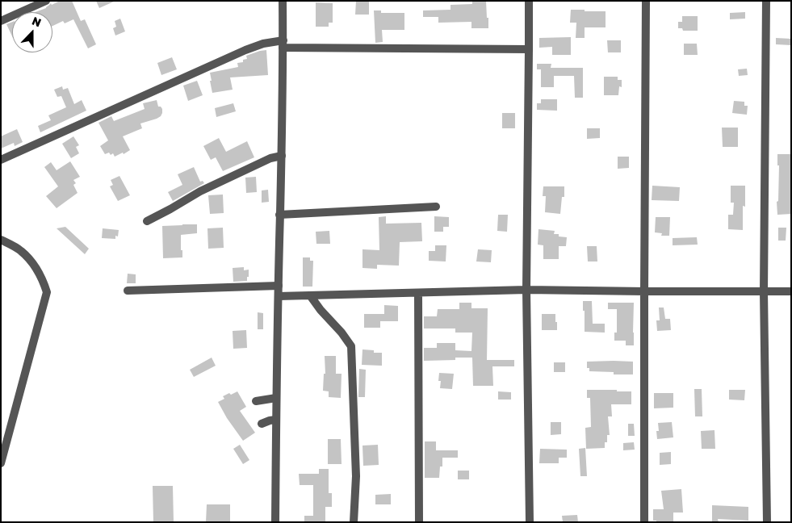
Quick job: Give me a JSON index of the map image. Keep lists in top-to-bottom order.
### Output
{
  "north": "top"
}
